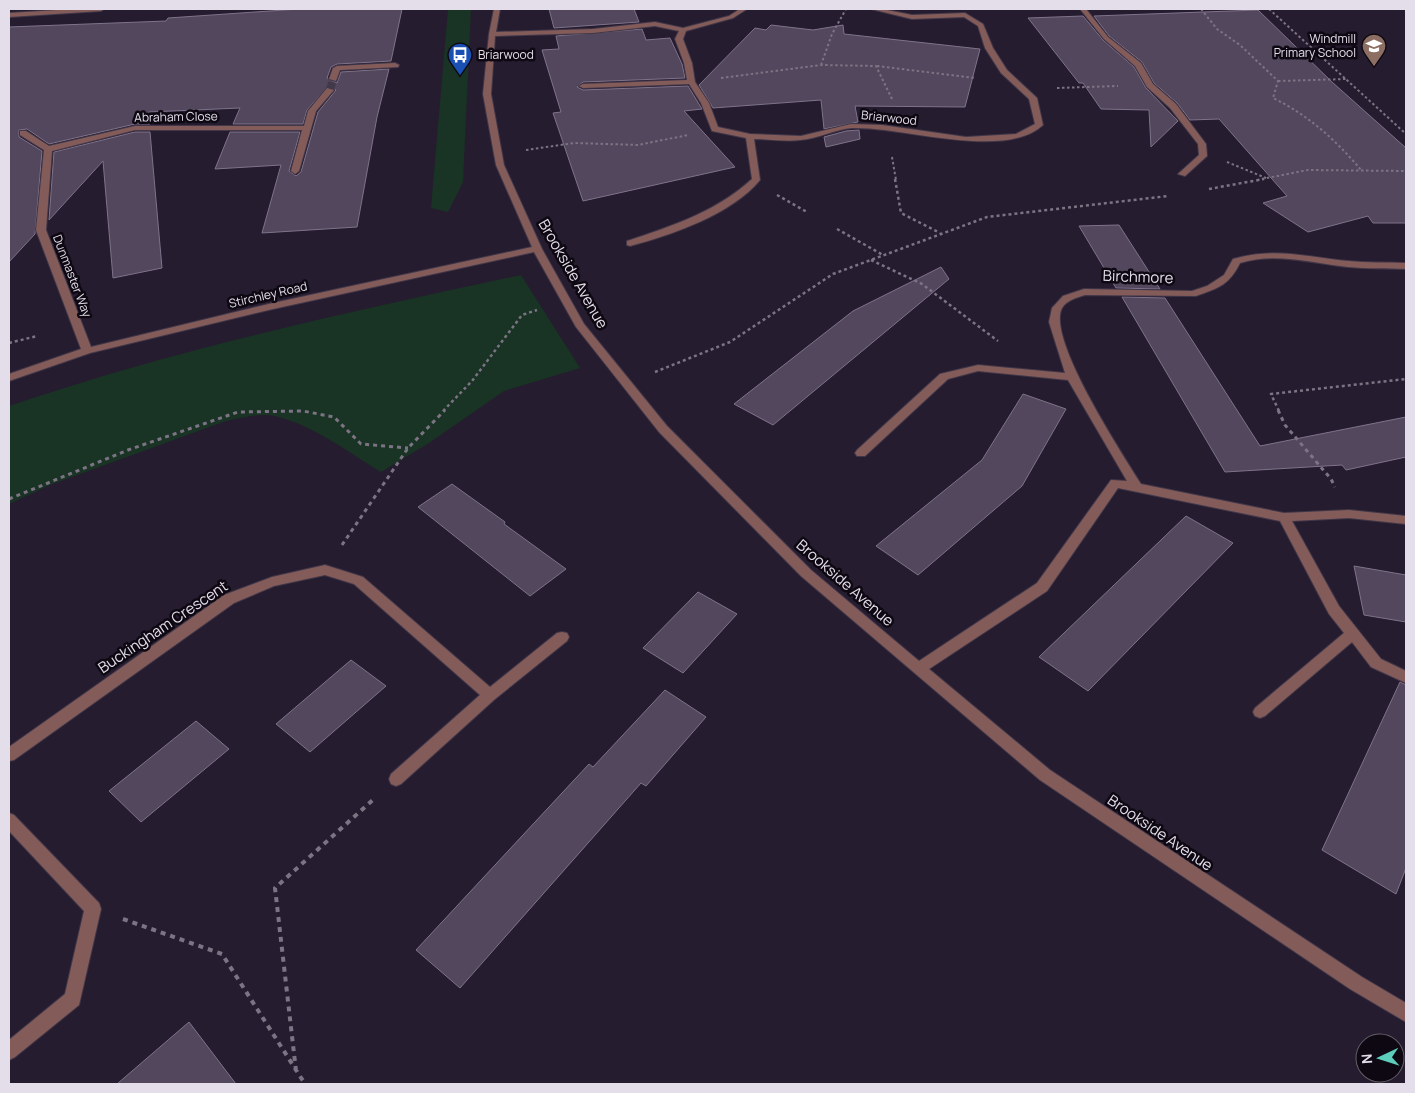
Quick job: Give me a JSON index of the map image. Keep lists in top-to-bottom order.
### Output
{
  "streets": {
    "street": [
      "Abraham Close",
      "Briarwood",
      "Brookside Avenue",
      "Dunmaster Way",
      "Birchmore",
      "Stirchley Road",
      "Buckingham Crescent"
    ]
  },
  "crossings": [
    ["Abraham Close", "Dunmaster Way"],
    ["Brookside Avenue", "Stirchley Road"],
    ["Dunmaster Way", "Stirchley Road"]
  ],
  "places": {
    "school or university": ["Windmill Primary School"],
    "bus stop": ["Briarwood"]
  },
  "north": "left"
}
